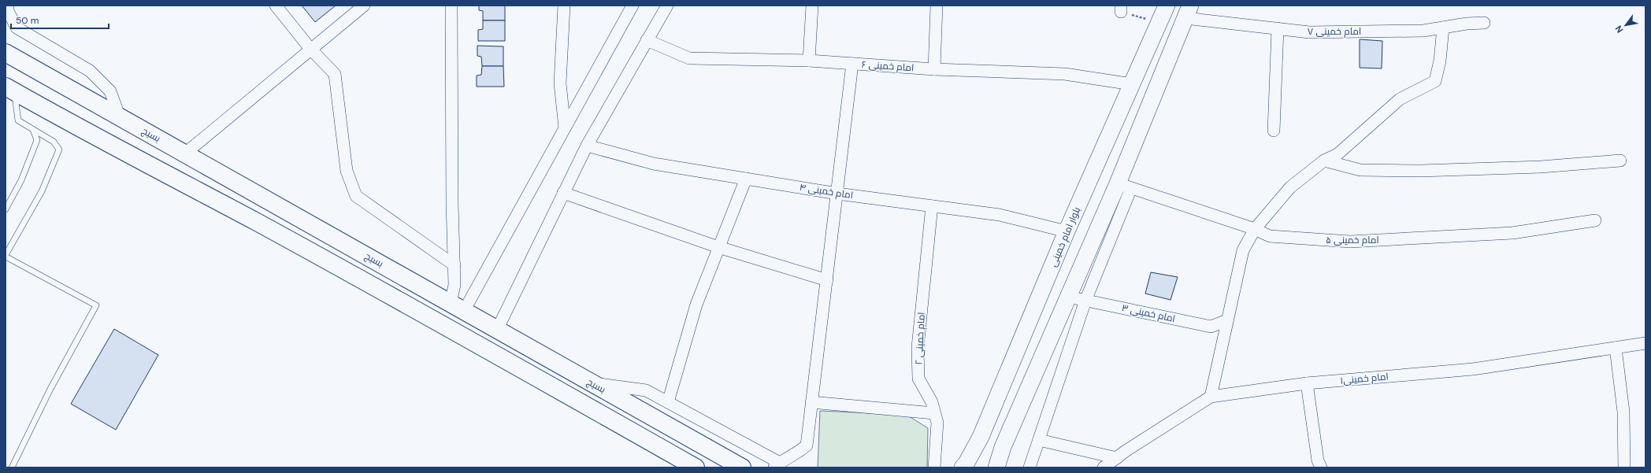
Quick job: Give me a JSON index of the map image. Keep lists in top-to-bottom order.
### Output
{
  "streets": {
    "main road": ["بسیج", "بلوار امام خمینی"],
    "street": [
      "امام خمینی ۷",
      "امام خمینی ۶",
      "امام خمینی ۴",
      "امام خمینی ۵",
      "امام خمینی ۳",
      "امام خمینی ۲",
      "امام خمینی۱"
    ]
  },
  "crossings": [
    ["امام خمینی ۶", "بلوار امام خمینی"],
    ["امام خمینی ۴", "بلوار امام خمینی"],
    ["امام خمینی ۴", "امام خمینی ۲"]
  ],
  "scale_bar": "50 m",
  "north": "bottom left"
}
